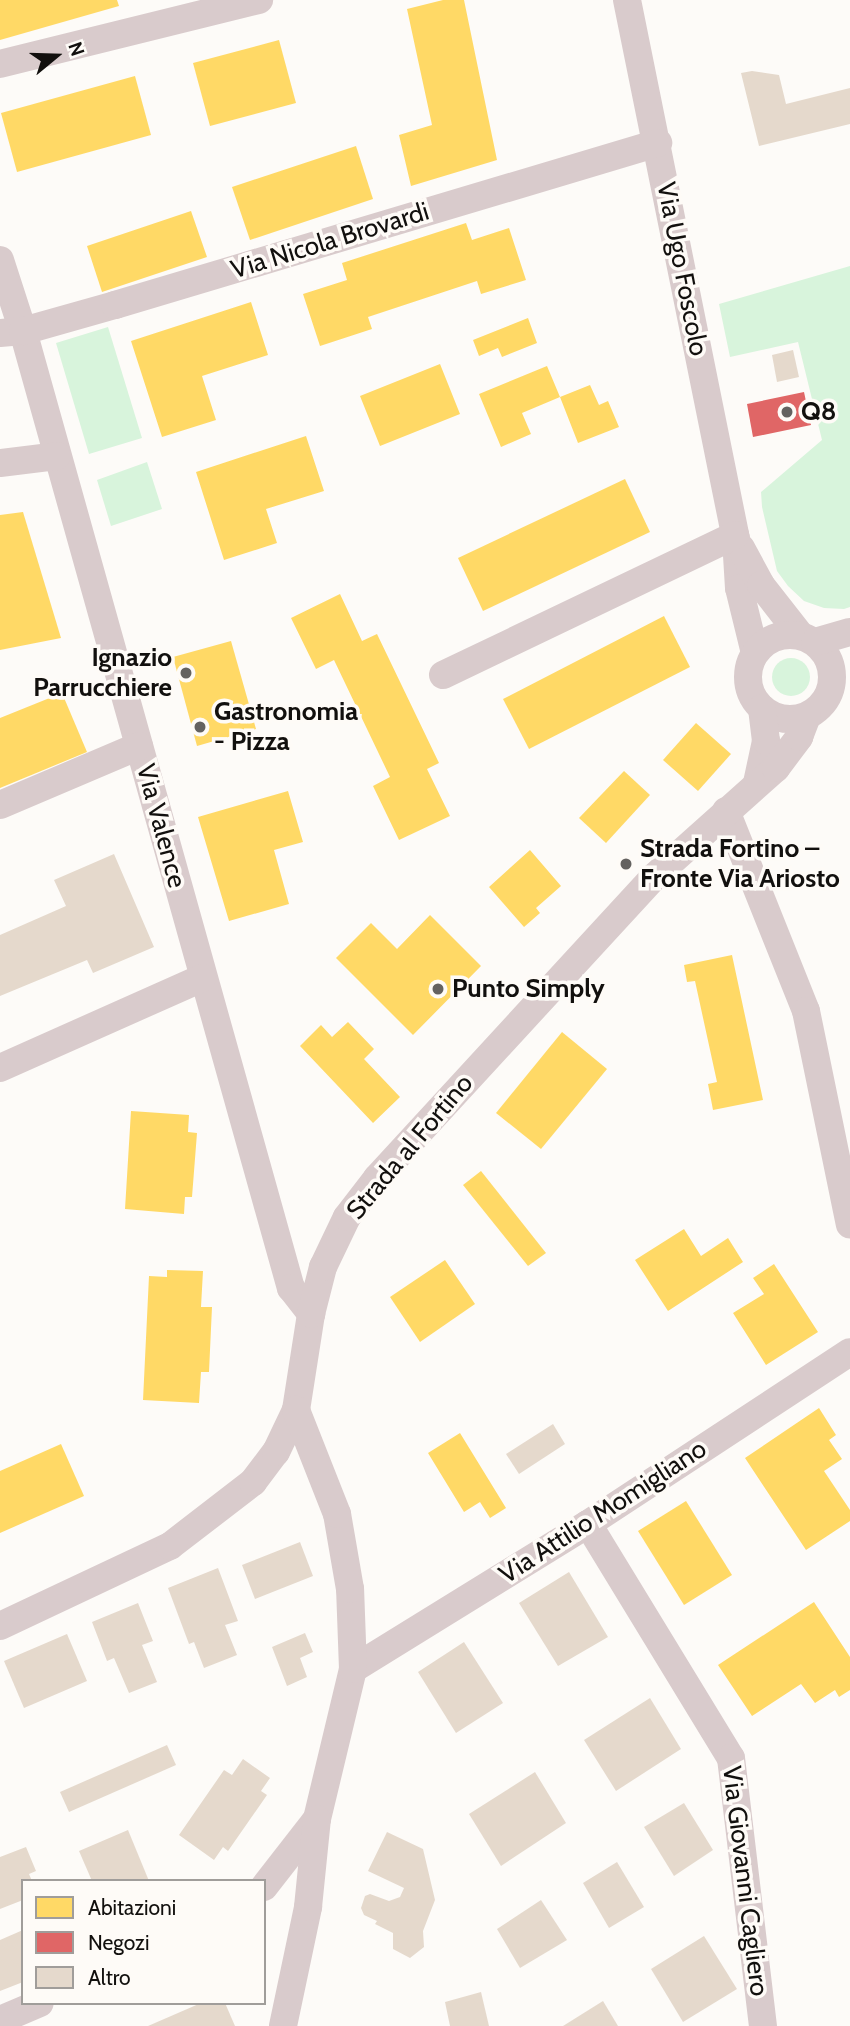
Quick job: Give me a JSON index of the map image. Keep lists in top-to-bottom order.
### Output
{
  "streets": {
    "street": [
      "Via Nicola Brovardi",
      "Via Ugo Foscolo",
      "Via Valence",
      "Strada al Fortino",
      "Via Attilio Momigliano",
      "Via Giovanni Cagliero"
    ]
  },
  "crossings": [
    ["Via Nicola Brovardi", "Via Ugo Foscolo"],
    ["Via Nicola Brovardi", "Via Valence"],
    ["Via Ugo Foscolo", "Strada al Fortino"],
    ["Via Valence", "Strada al Fortino"],
    ["Via Attilio Momigliano", "Via Giovanni Cagliero"]
  ],
  "places": [
    "Q8",
    "Ignazio Parrucchiere",
    "Gastronomia - Pizza",
    "Strada Fortino – Fronte Via Ariosto",
    "Punto Simply"
  ],
  "legend": ["Abitazioni", "Negozi", "Altro"],
  "north": "right"
}
